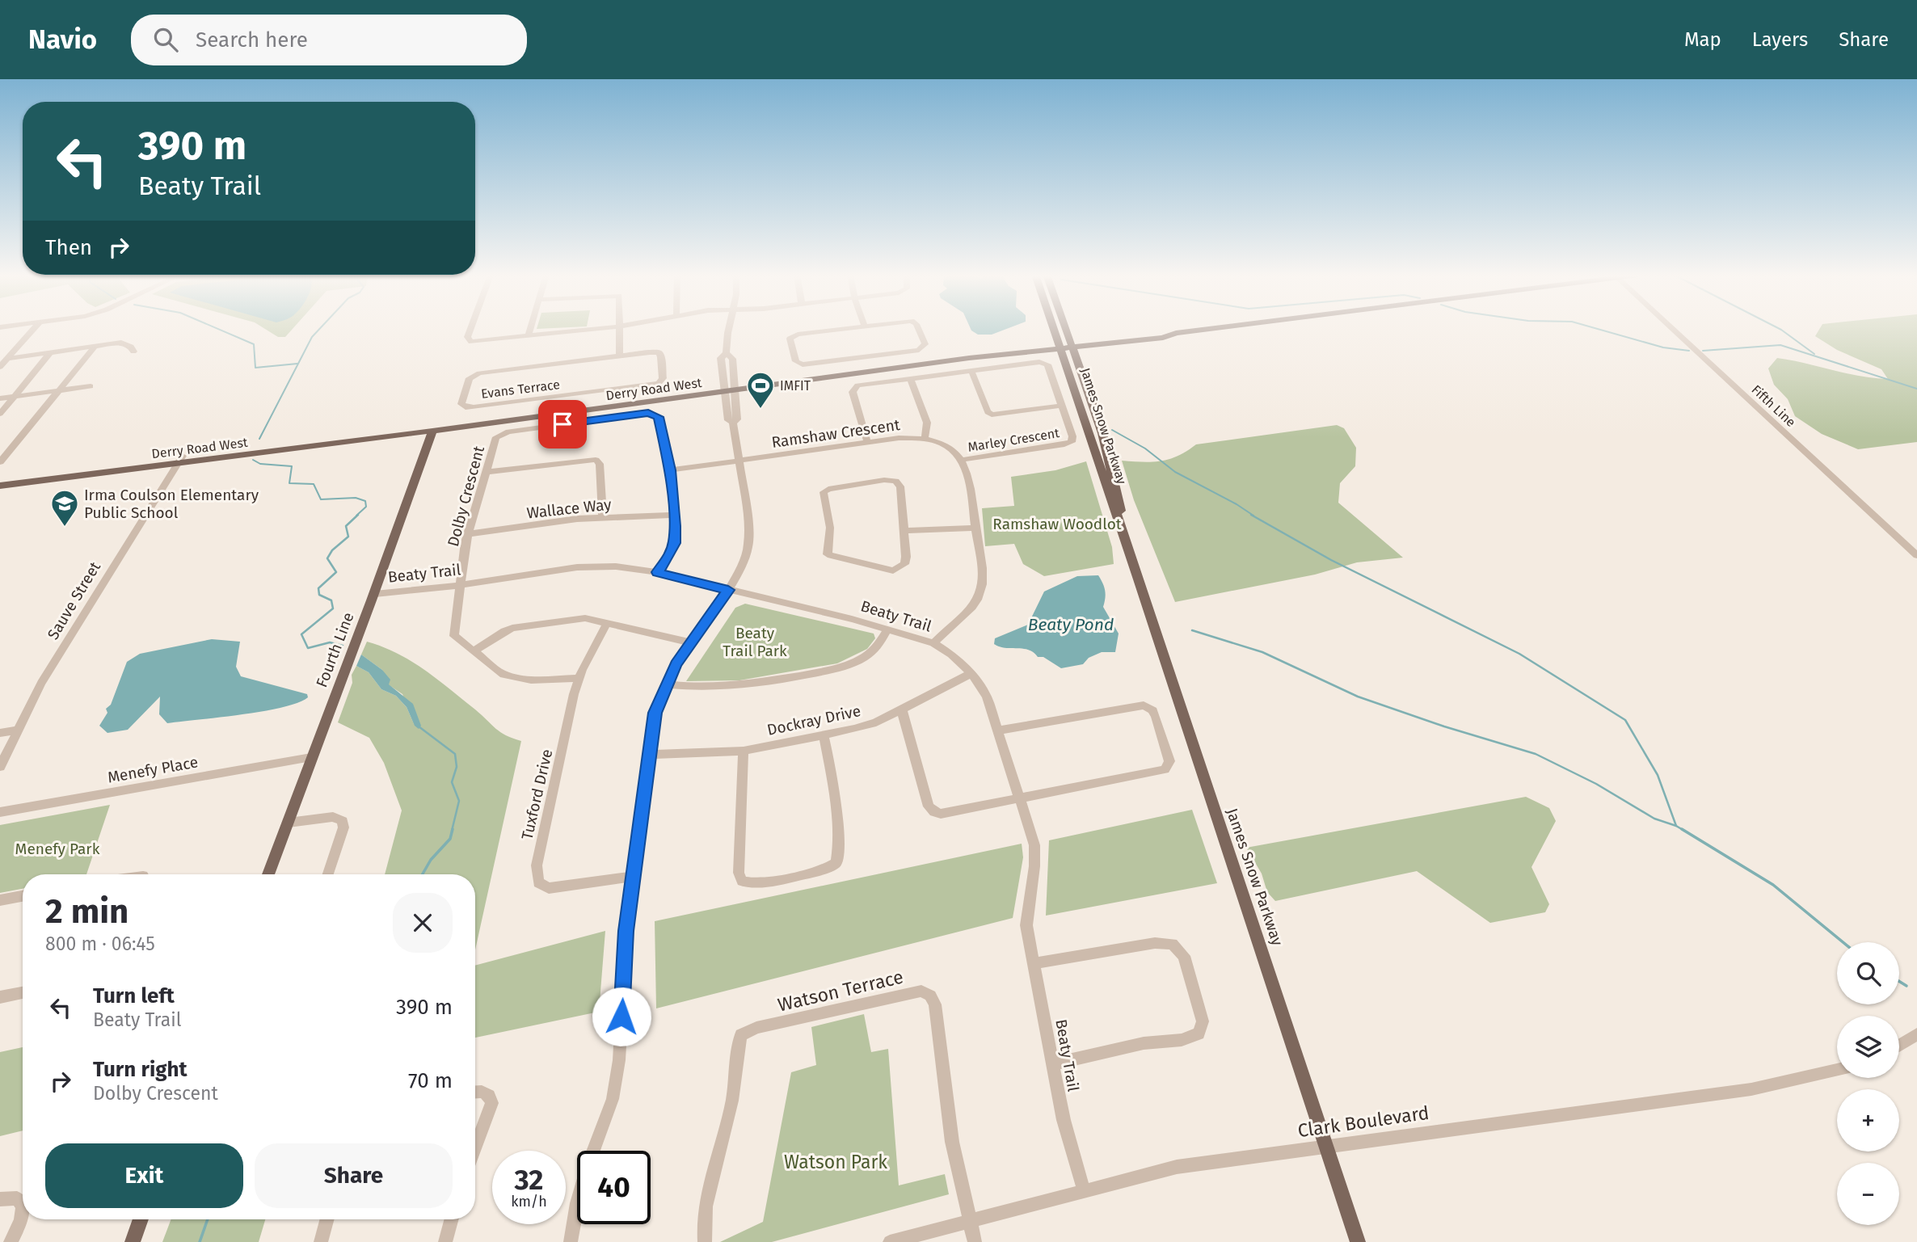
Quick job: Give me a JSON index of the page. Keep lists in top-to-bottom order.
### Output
{
  "streets": {
    "main road": ["Derry Road West", "James Snow Parkway", "Fourth Line"],
    "street": [
      "Evans Terrace",
      "Fifth Line",
      "Ramshaw Crescent",
      "Marley Crescent",
      "Dolby Crescent",
      "Wallace Way",
      "Beaty Trail",
      "Sauve Street",
      "Dockray Drive",
      "Menefy Place",
      "Tuxford Drive",
      "Watson Terrace",
      "Clark Boulevard"
    ]
  },
  "crossings": [
    ["Derry Road West", "James Snow Parkway"],
    ["Derry Road West", "Sauve Street"],
    ["Derry Road West", "Fourth Line"],
    ["James Snow Parkway", "Clark Boulevard"],
    ["Ramshaw Crescent", "Marley Crescent"],
    ["Ramshaw Crescent", "Dolby Crescent"],
    ["Dolby Crescent", "Wallace Way"],
    ["Dolby Crescent", "Beaty Trail"],
    ["Beaty Trail", "Fourth Line"],
    ["Beaty Trail", "Dockray Drive"],
    ["Beaty Trail", "Clark Boulevard"],
    ["Fourth Line", "Menefy Place"],
    ["Watson Terrace", "Clark Boulevard"]
  ],
  "water": ["Beaty Pond"],
  "parks": [
    "Ramshaw Woodlot",
    "Beaty Trail Park",
    "Menefy Park",
    "Watson Park"
  ],
  "places": {
    "sports": ["IMFIT"],
    "school or university": ["Irma Coulson Elementary Public School"]
  },
  "page": {
    "header": "Navio",
    "search": "Search here",
    "nav": ["Map", "Layers", "Share"],
    "turn": ["390 m", "Beaty Trail"],
    "then": "Then",
    "heading": ["2 min", "800 m · 06:45"],
    "map_buttons": ["+", "−"],
    "list": [
      {
        "name": "Turn left",
        "note": "Beaty Trail",
        "value": "390 m"
      },
      {
        "name": "Turn right",
        "note": "Dolby Crescent",
        "value": "70 m"
      }
    ],
    "buttons": ["Exit", "Share"],
    "speed": "32 km/h",
    "limit": "40"
  }
}
